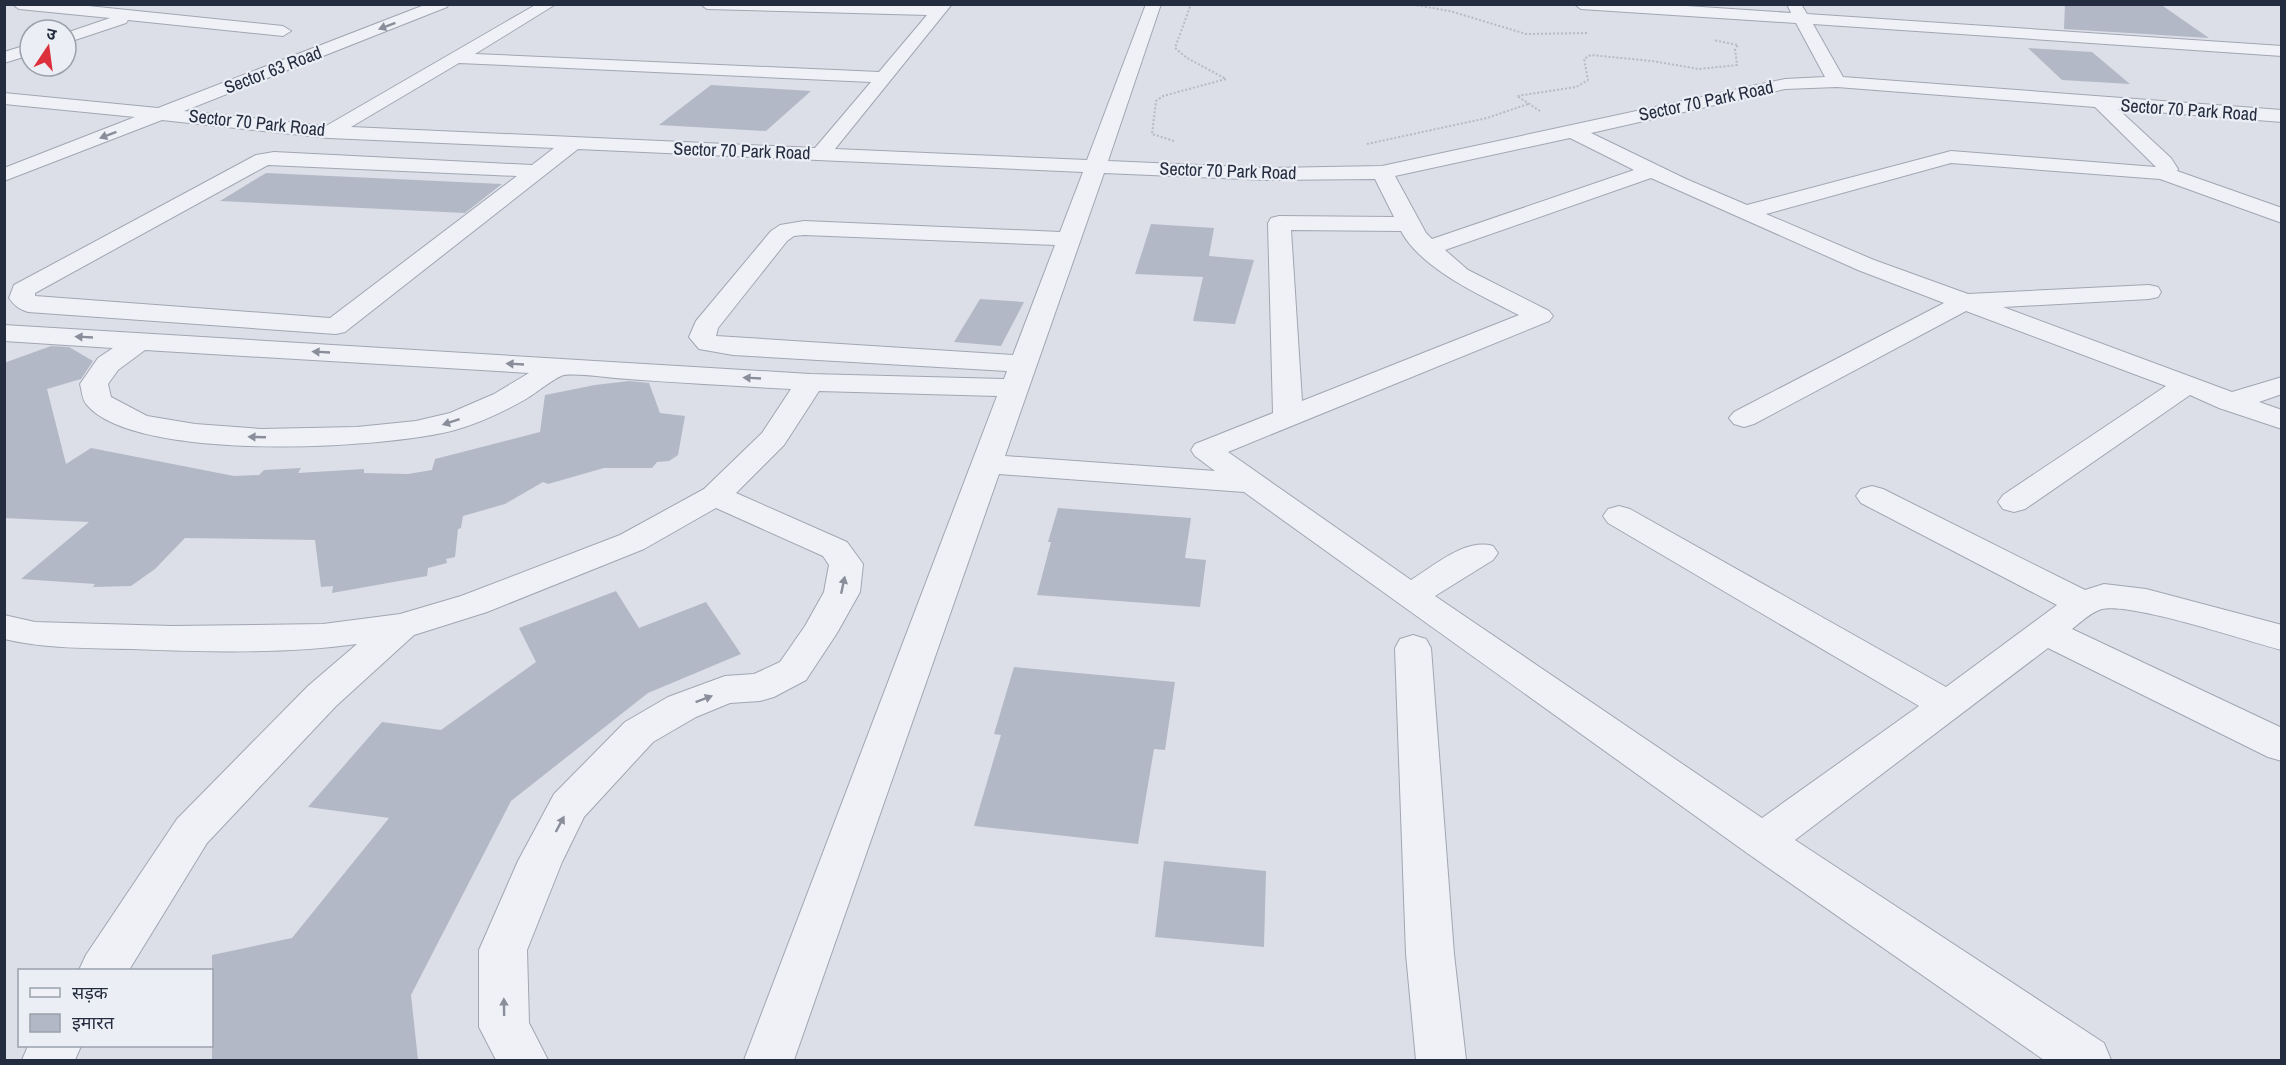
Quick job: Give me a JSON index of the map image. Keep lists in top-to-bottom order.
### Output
{
  "streets": {
    "street": ["Sector 63 Road", "Sector 70 Park Road"]
  },
  "crossings": [
    ["Sector 63 Road", "Sector 70 Park Road"]
  ],
  "legend": ["सड़क", "इमारत"],
  "north": "top"
}
